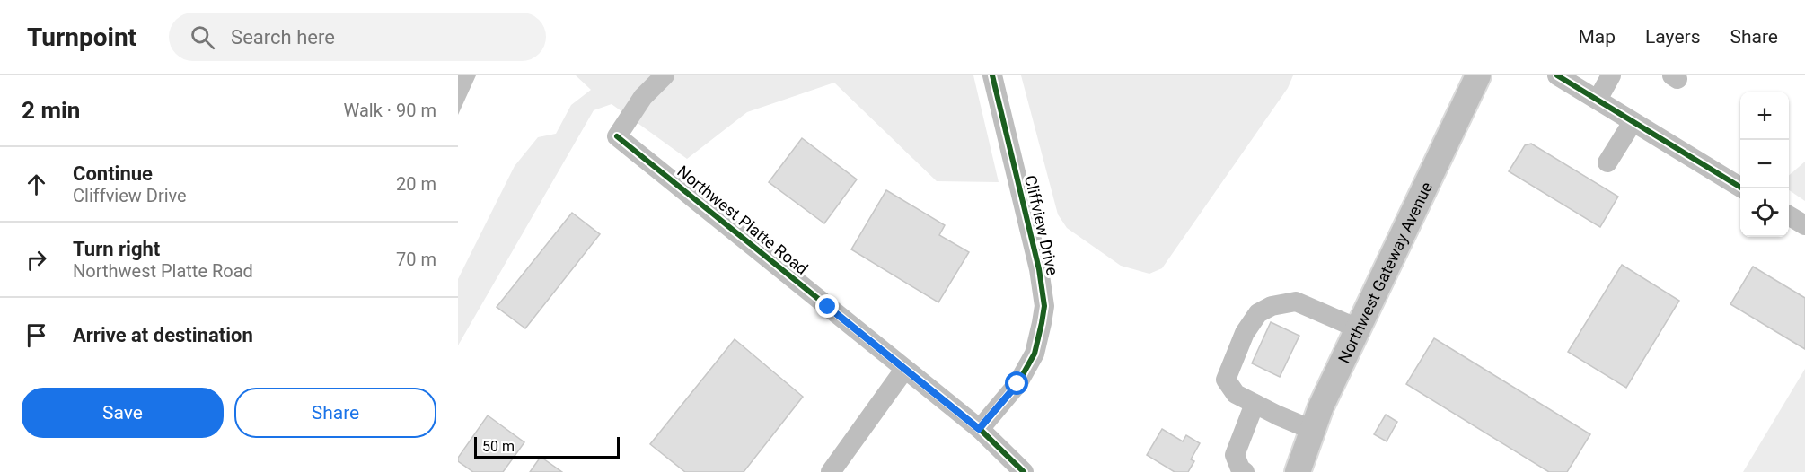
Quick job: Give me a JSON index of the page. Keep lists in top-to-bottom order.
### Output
{
  "streets": {
    "main road": ["Northwest Gateway Avenue"],
    "street": ["Northwest Platte Road", "Cliffview Drive"]
  },
  "crossings": [
    ["Northwest Platte Road", "Cliffview Drive"]
  ],
  "scale_bar": "50 m",
  "page": {
    "header": "Turnpoint",
    "search": "Search here",
    "nav": ["Map", "Layers", "Share"],
    "heading": ["2 min", "Walk · 90 m"],
    "map_buttons": ["+", "−"],
    "list": [
      ["Continue", "Cliffview Drive", "20 m"],
      ["Turn right", "Northwest Platte Road", "70 m"],
      "Arrive at destination"
    ],
    "buttons": ["Save", "Share"],
    "scale": "50 m"
  }
}
